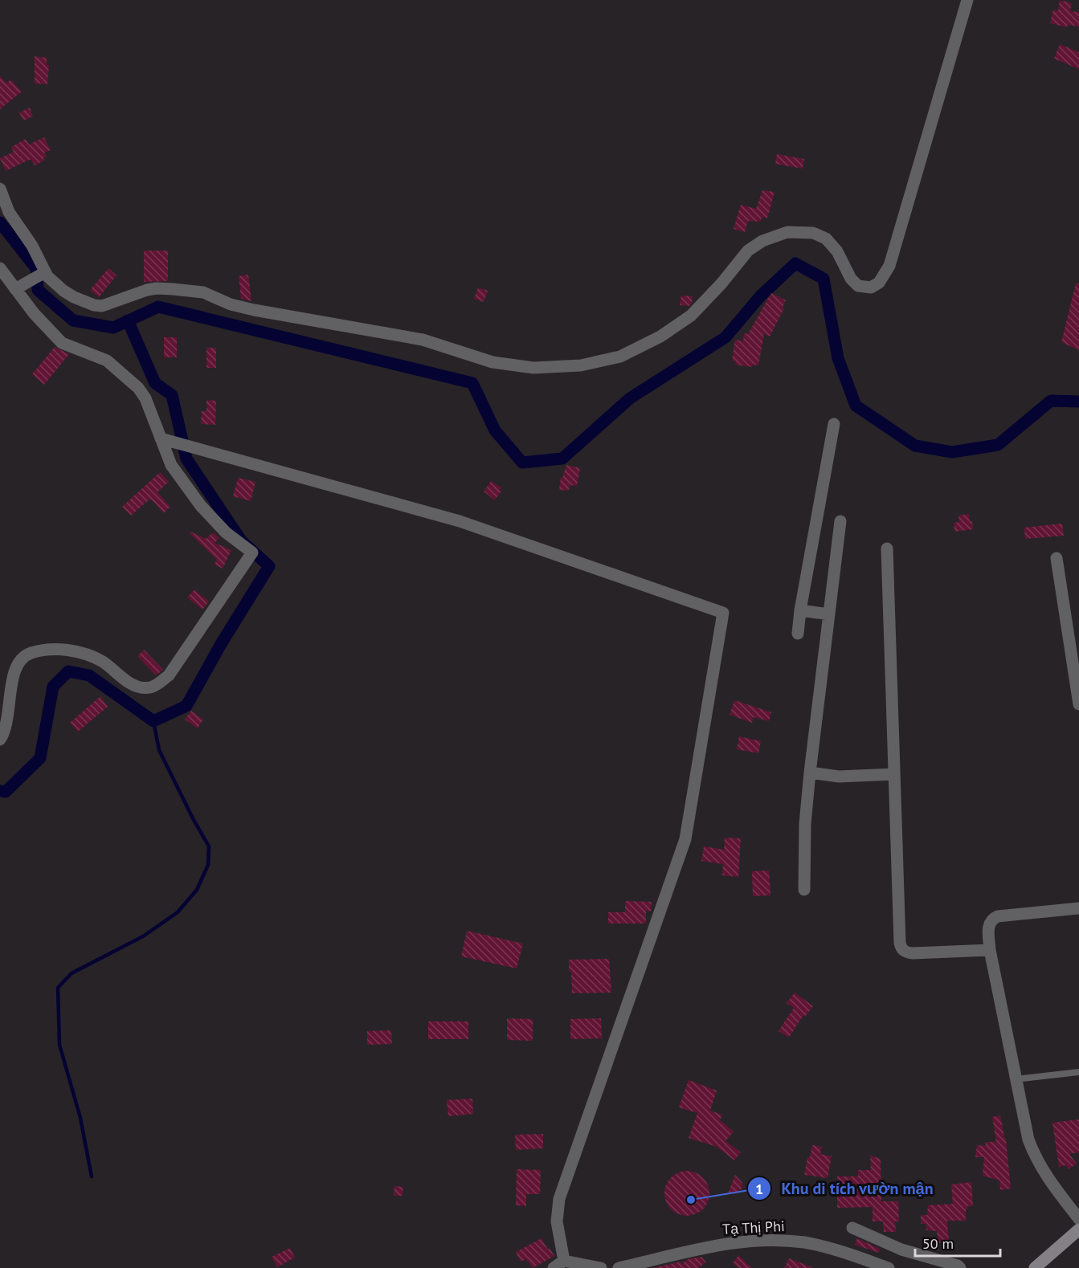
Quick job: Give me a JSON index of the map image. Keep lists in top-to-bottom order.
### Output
{
  "streets": {
    "street": ["Tạ Thị Phi"]
  },
  "places": ["Khu di tích vườn mận"],
  "scale_bar": "50 m"
}
